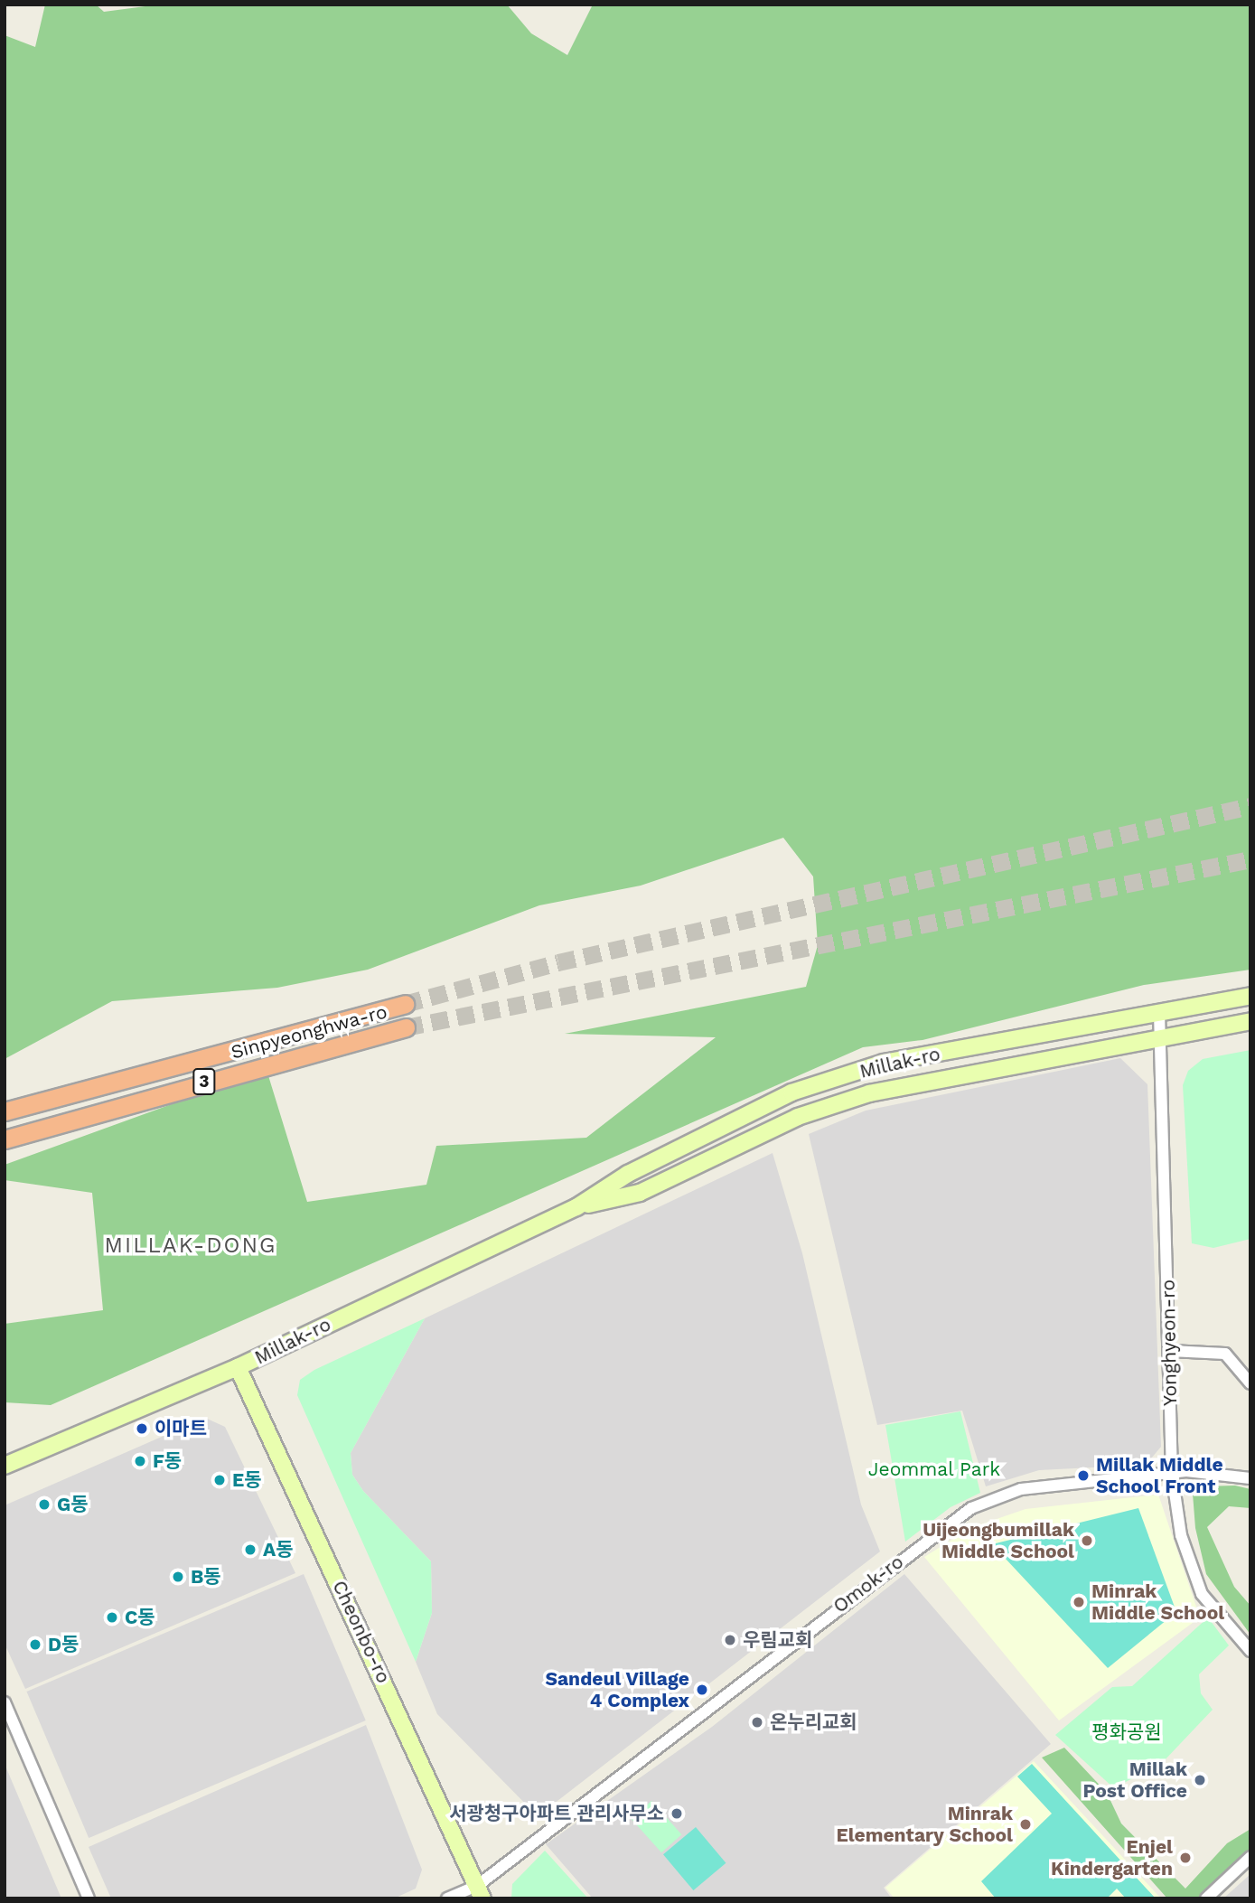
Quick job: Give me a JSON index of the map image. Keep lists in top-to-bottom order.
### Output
{
  "streets": {
    "highway": ["Sinpyeonghwa-ro", "3"],
    "main road": ["Millak-ro", "Cheonbo-ro"],
    "street": ["Yonghyeon-ro", "Omok-ro"]
  },
  "crossings": [
    ["Millak-ro", "Yonghyeon-ro"],
    ["Millak-ro", "Cheonbo-ro"],
    ["Yonghyeon-ro", "Omok-ro"],
    ["Omok-ro", "Cheonbo-ro"]
  ],
  "districts": ["MILLAK-DONG"],
  "parks": ["Jeommal Park", "평화공원"],
  "places": [
    "이마트",
    "F동",
    "Millak Middle School Front",
    "E동",
    "G동",
    "Uijeongbumillak Middle School",
    "A동",
    "B동",
    "Minrak Middle School",
    "C동",
    "우림교회",
    "D동",
    "Sandeul Village 4 Complex",
    "온누리교회",
    "Millak Post Office",
    "서광청구아파트 관리사무소",
    "Minrak Elementary School",
    "Enjel Kindergarten"
  ]
}
